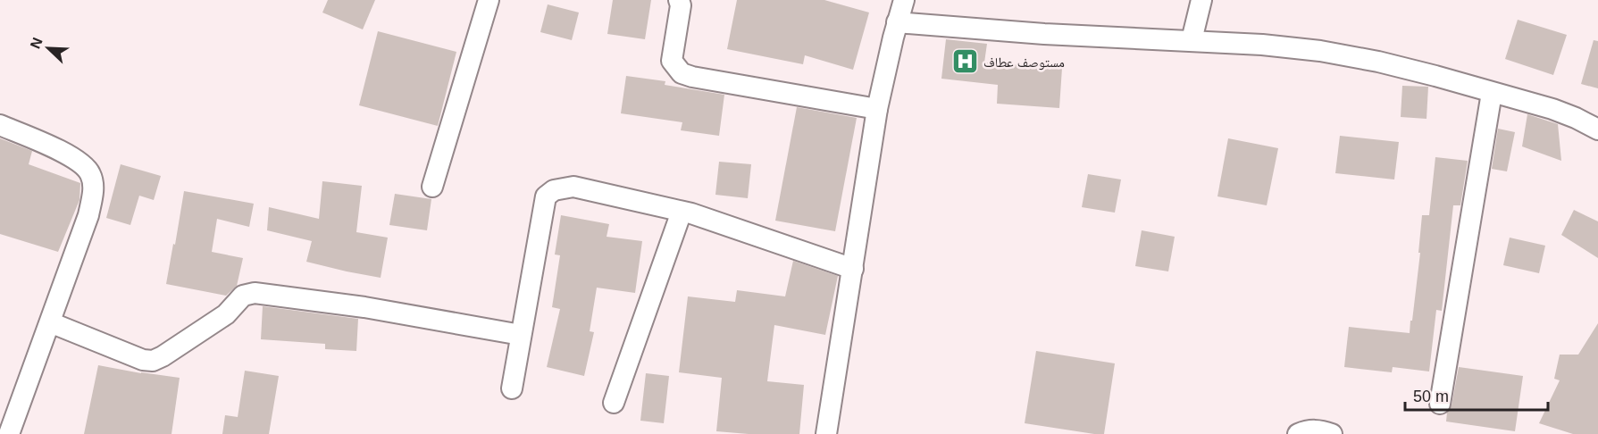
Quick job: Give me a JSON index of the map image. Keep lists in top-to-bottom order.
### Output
{
  "places": {
    "hospital": ["مستوصف عطاف"]
  },
  "scale_bar": "50 m",
  "north": "top left"
}
